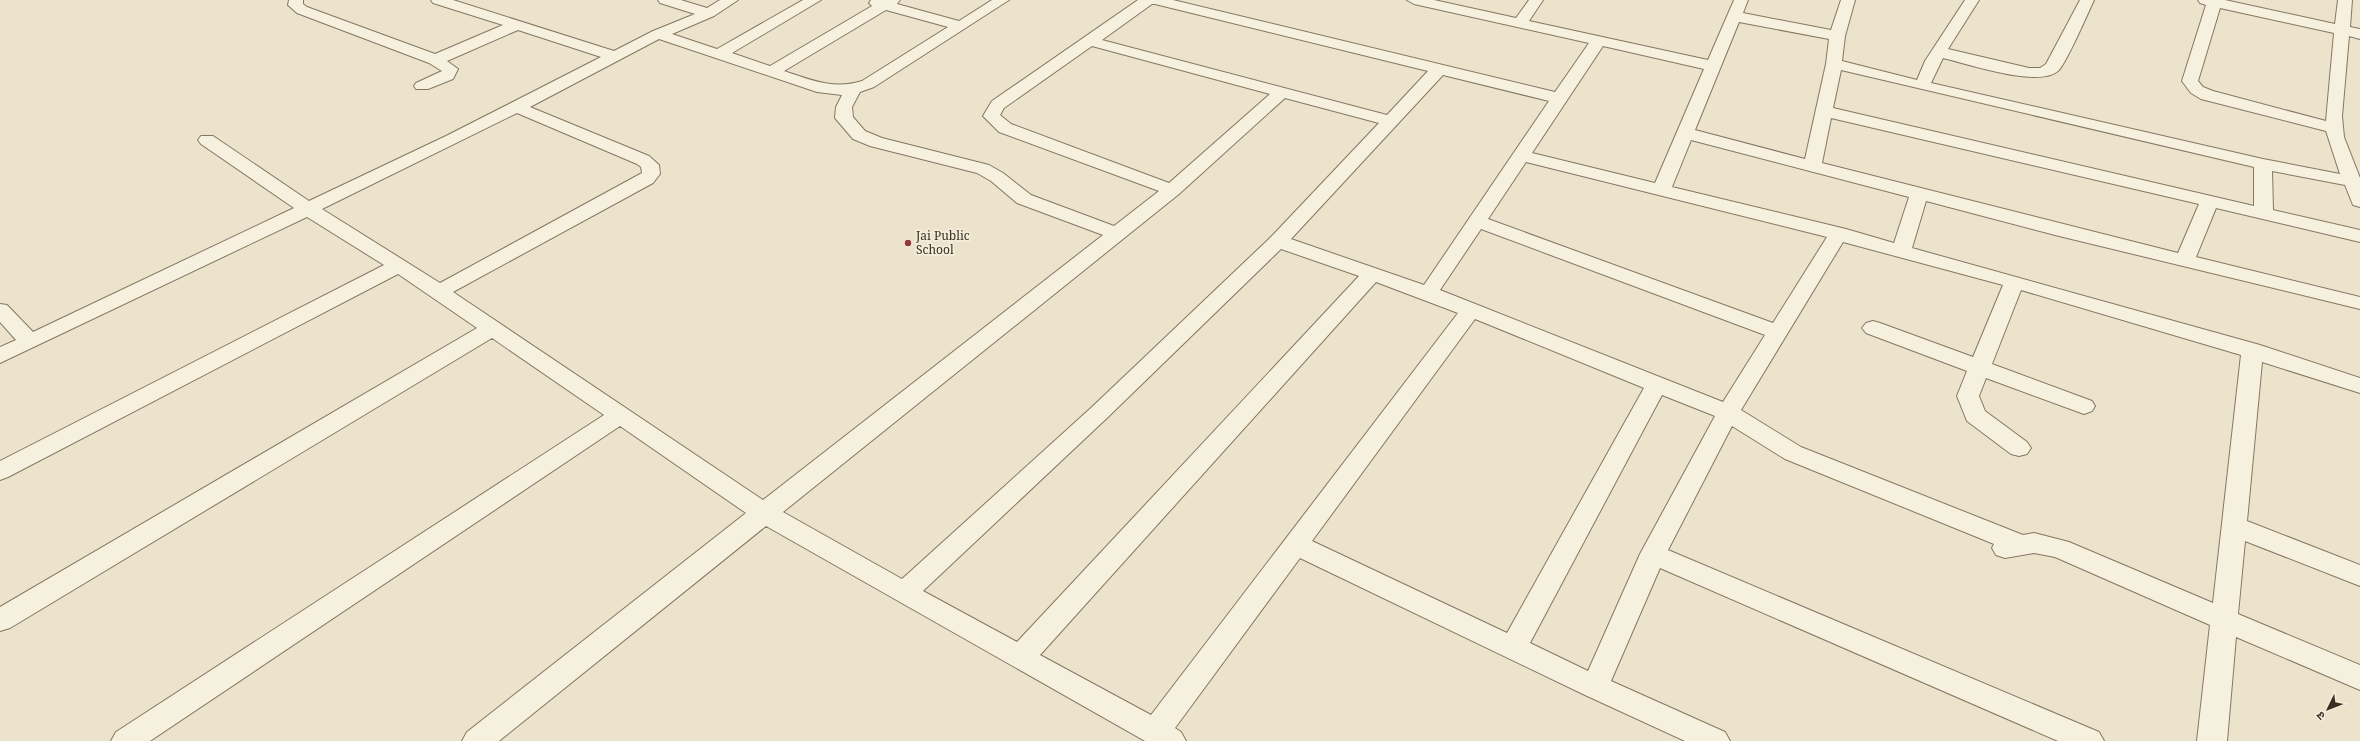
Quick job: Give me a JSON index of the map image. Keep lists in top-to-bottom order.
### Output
{
  "places": ["Jai Public School"],
  "north": "bottom left"
}
